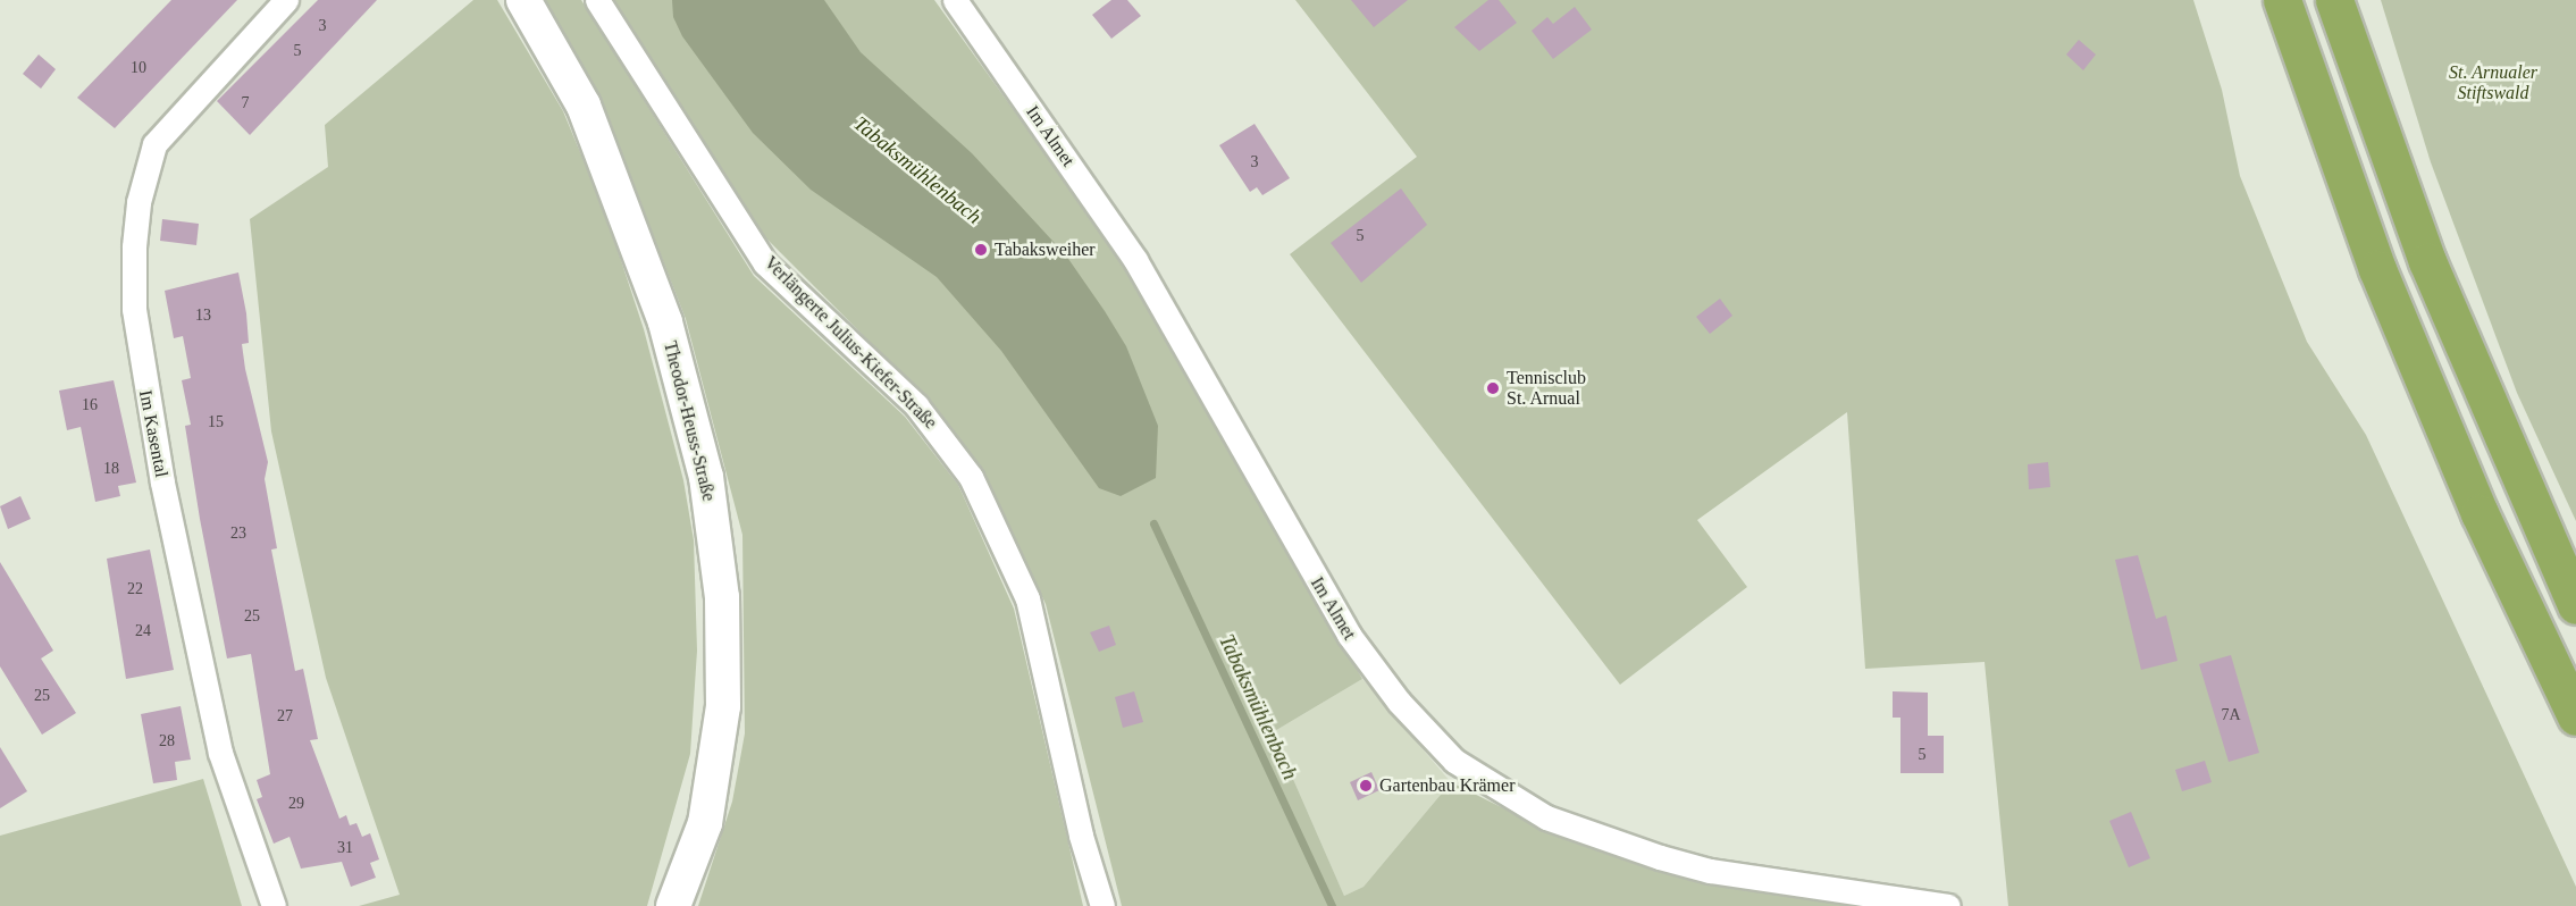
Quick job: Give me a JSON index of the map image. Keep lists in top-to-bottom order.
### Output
{
  "streets": {
    "street": [
      "Im Almet",
      "Verlängerte Julius-Kiefer-Straße",
      "Theodor-Heuss-Straße",
      "Im Kasental"
    ]
  },
  "water": ["Tabaksmühlenbach"],
  "parks": ["St. Arnualer Stiftswald"],
  "places": ["Tabaksweiher", "Tennisclub St. Arnual", "Gartenbau Krämer"],
  "house_numbers": [
    "3",
    "5",
    "10",
    "7",
    "3",
    "5",
    "13",
    "16",
    "15",
    "18",
    "23",
    "22",
    "25",
    "24",
    "25",
    "7A",
    "27",
    "28",
    "5",
    "29",
    "31"
  ]
}
